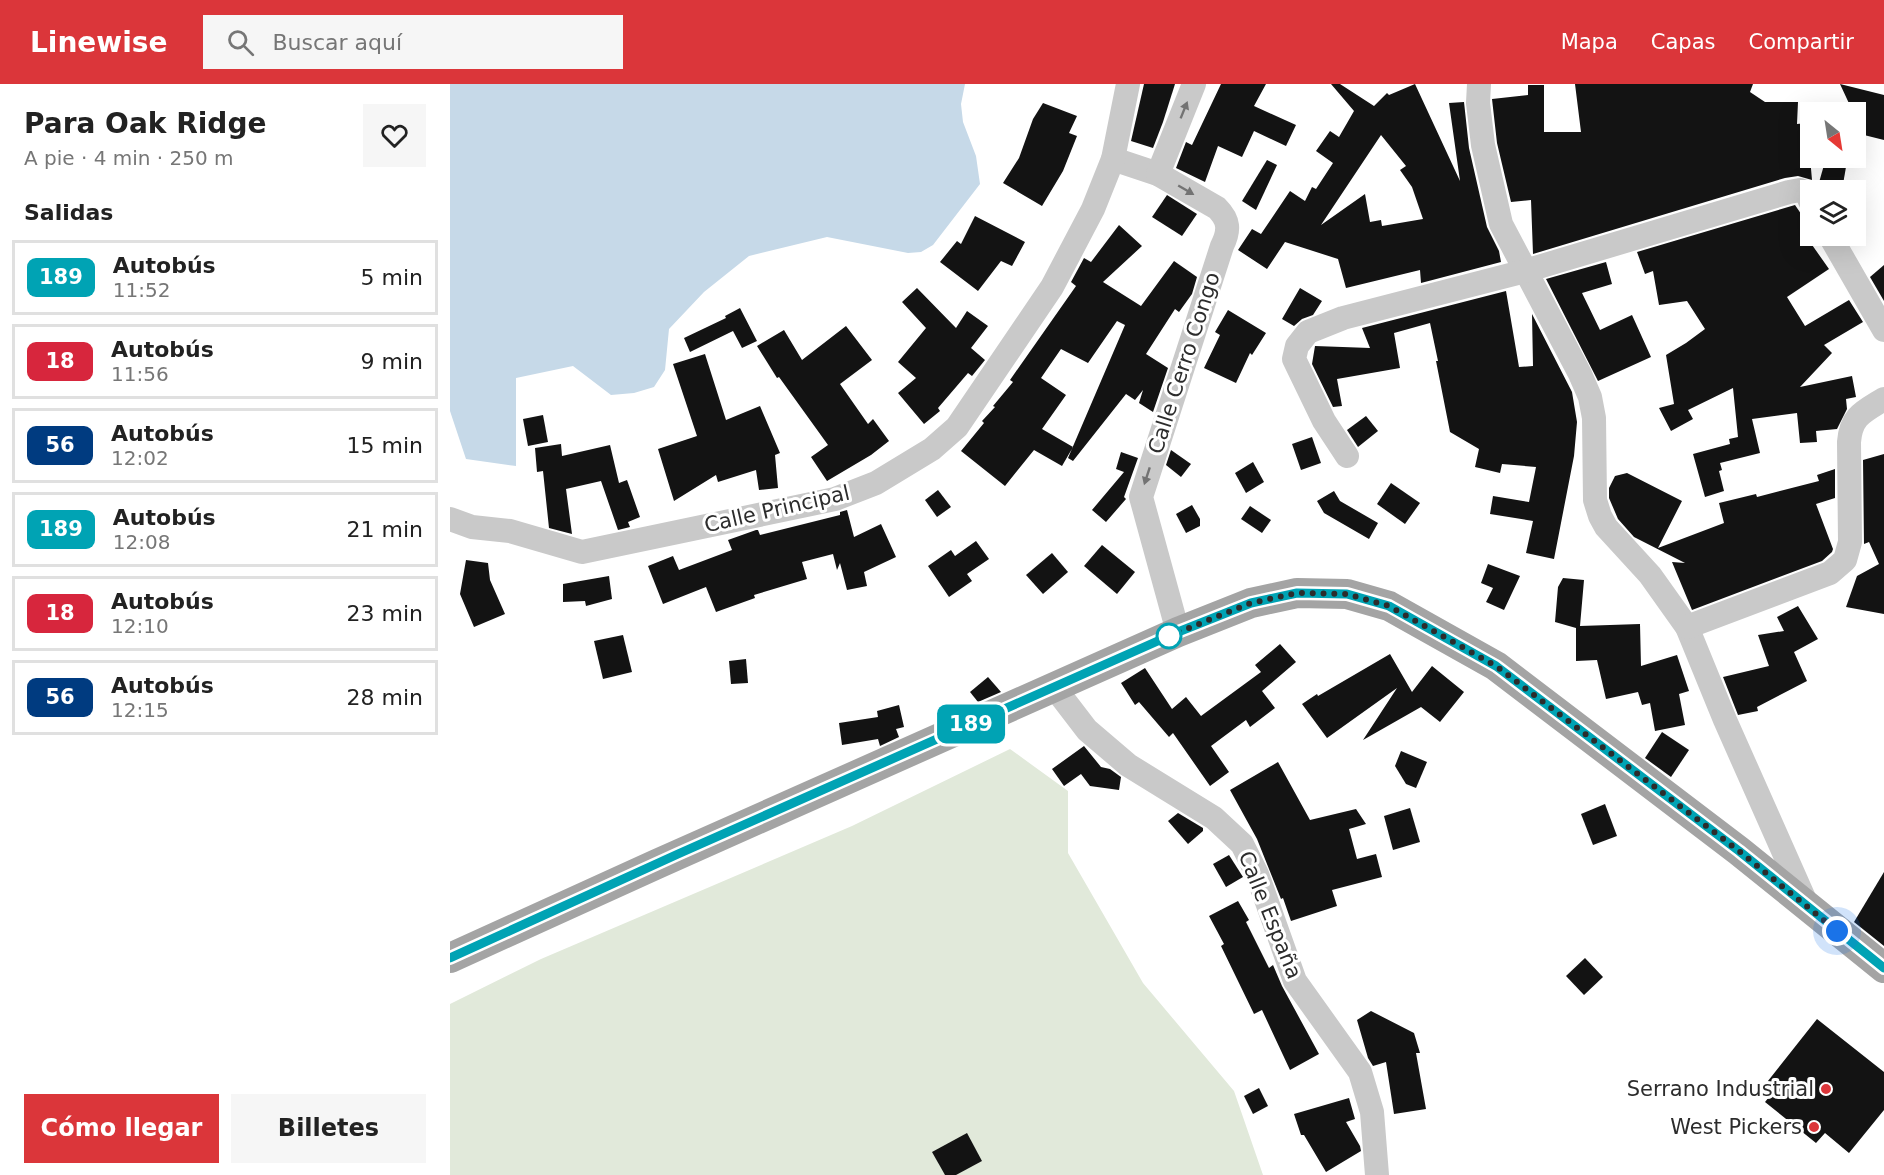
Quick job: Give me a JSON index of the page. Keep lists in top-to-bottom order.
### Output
{
  "streets": {
    "street": ["Calle Cerro Congo", "Calle Principal", "Calle España"]
  },
  "crossings": [
    ["Calle Cerro Congo", "Calle Principal"]
  ],
  "one_way": ["Calle Cerro Congo"],
  "places": ["Serrano Industrial", "West Pickers"],
  "lines": ["bus line 189"],
  "north": "bottom right",
  "page": {
    "header": "Linewise",
    "search": "Buscar aquí",
    "nav": ["Mapa", "Capas", "Compartir"],
    "heading": [
      ["Para Oak Ridge", "A pie · 4 min · 250 m"],
      "Salidas"
    ],
    "on_map": "189",
    "list": [
      {
        "mark": "189",
        "name": "Autobús",
        "note": "11:52",
        "value": "5 min"
      },
      {
        "mark": "18",
        "name": "Autobús",
        "note": "11:56",
        "value": "9 min"
      },
      {
        "mark": "56",
        "name": "Autobús",
        "note": "12:02",
        "value": "15 min"
      },
      {
        "mark": "189",
        "name": "Autobús",
        "note": "12:08",
        "value": "21 min"
      },
      {
        "mark": "18",
        "name": "Autobús",
        "note": "12:10",
        "value": "23 min"
      },
      {
        "mark": "56",
        "name": "Autobús",
        "note": "12:15",
        "value": "28 min"
      }
    ],
    "buttons": ["Cómo llegar", "Billetes"]
  }
}
